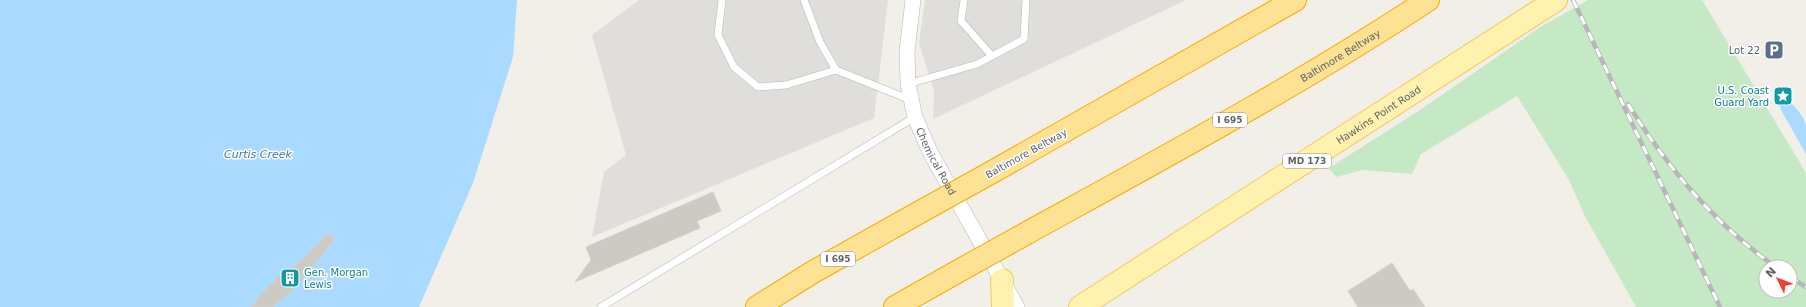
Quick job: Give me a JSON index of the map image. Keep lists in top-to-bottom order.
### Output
{
  "streets": {
    "highway": ["Baltimore Beltway", "I 695"],
    "main road": ["Hawkins Point Road", "MD 173"],
    "street": ["Chemical Road"]
  },
  "water": ["Curtis Creek"],
  "places": {
    "parking": ["Lot 22"],
    "place": ["U.S. Coast Guard Yard"],
    "building": ["Gen. Morgan Lewis"]
  },
  "north": "top left"
}
